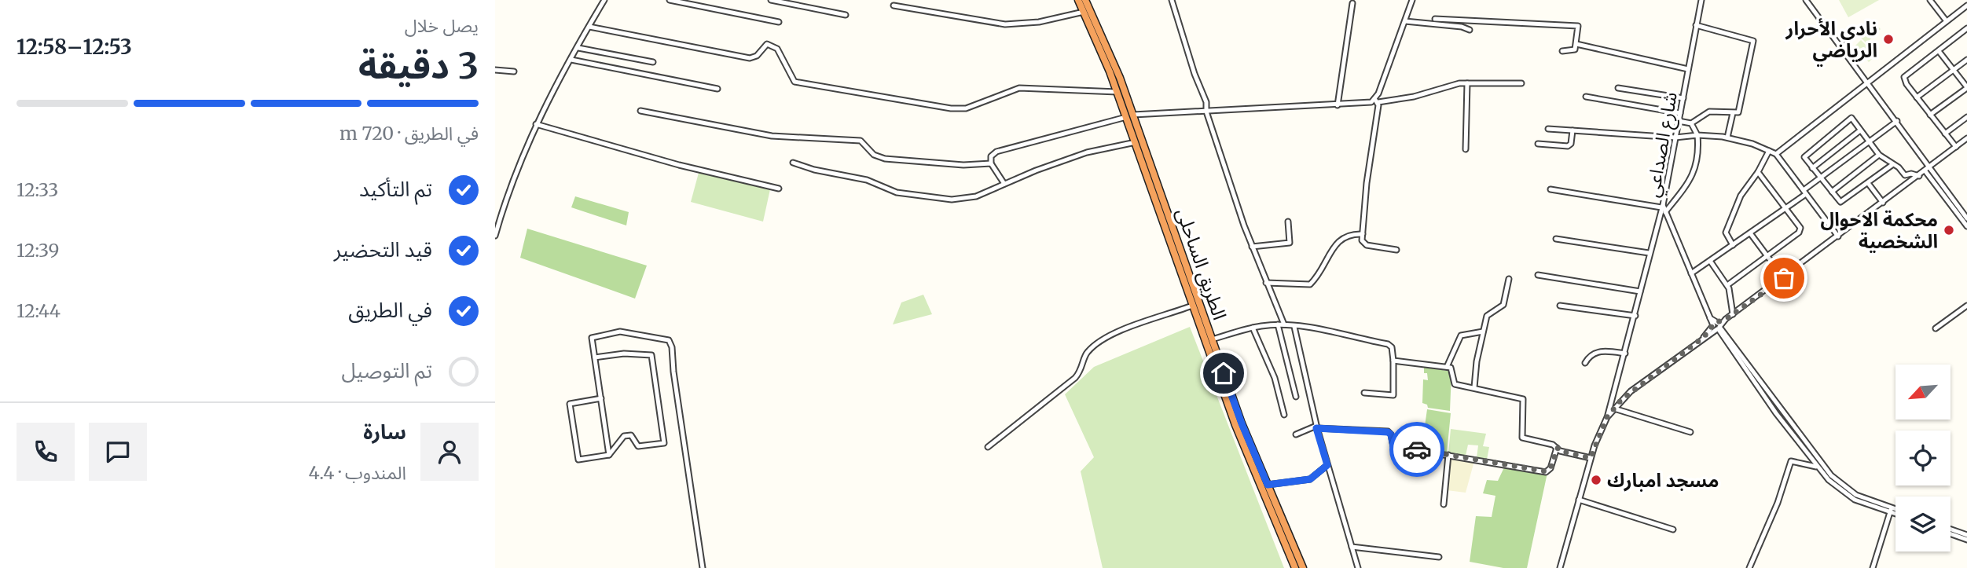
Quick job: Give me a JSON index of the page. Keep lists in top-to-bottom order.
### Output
{
  "streets": {
    "highway": ["الطريق الساحلى"],
    "street": ["شارع الصداعي"]
  },
  "places": ["نادي الأحرار الرياضي", "محكمة الاحوال الشخصية", "مسجد امبارك"],
  "north": "bottom left",
  "page": {
    "heading": ["3 دقيقة", "يصل خلال", "12:53–12:58"],
    "panel": ["سارة", "المندوب · 4.4"],
    "bar": "في الطريق · 720 m",
    "list": [
      ["تم التأكيد", "12:33"],
      ["قيد التحضير", "12:39"],
      ["في الطريق", "12:44"],
      "تم التوصيل"
    ]
  }
}
